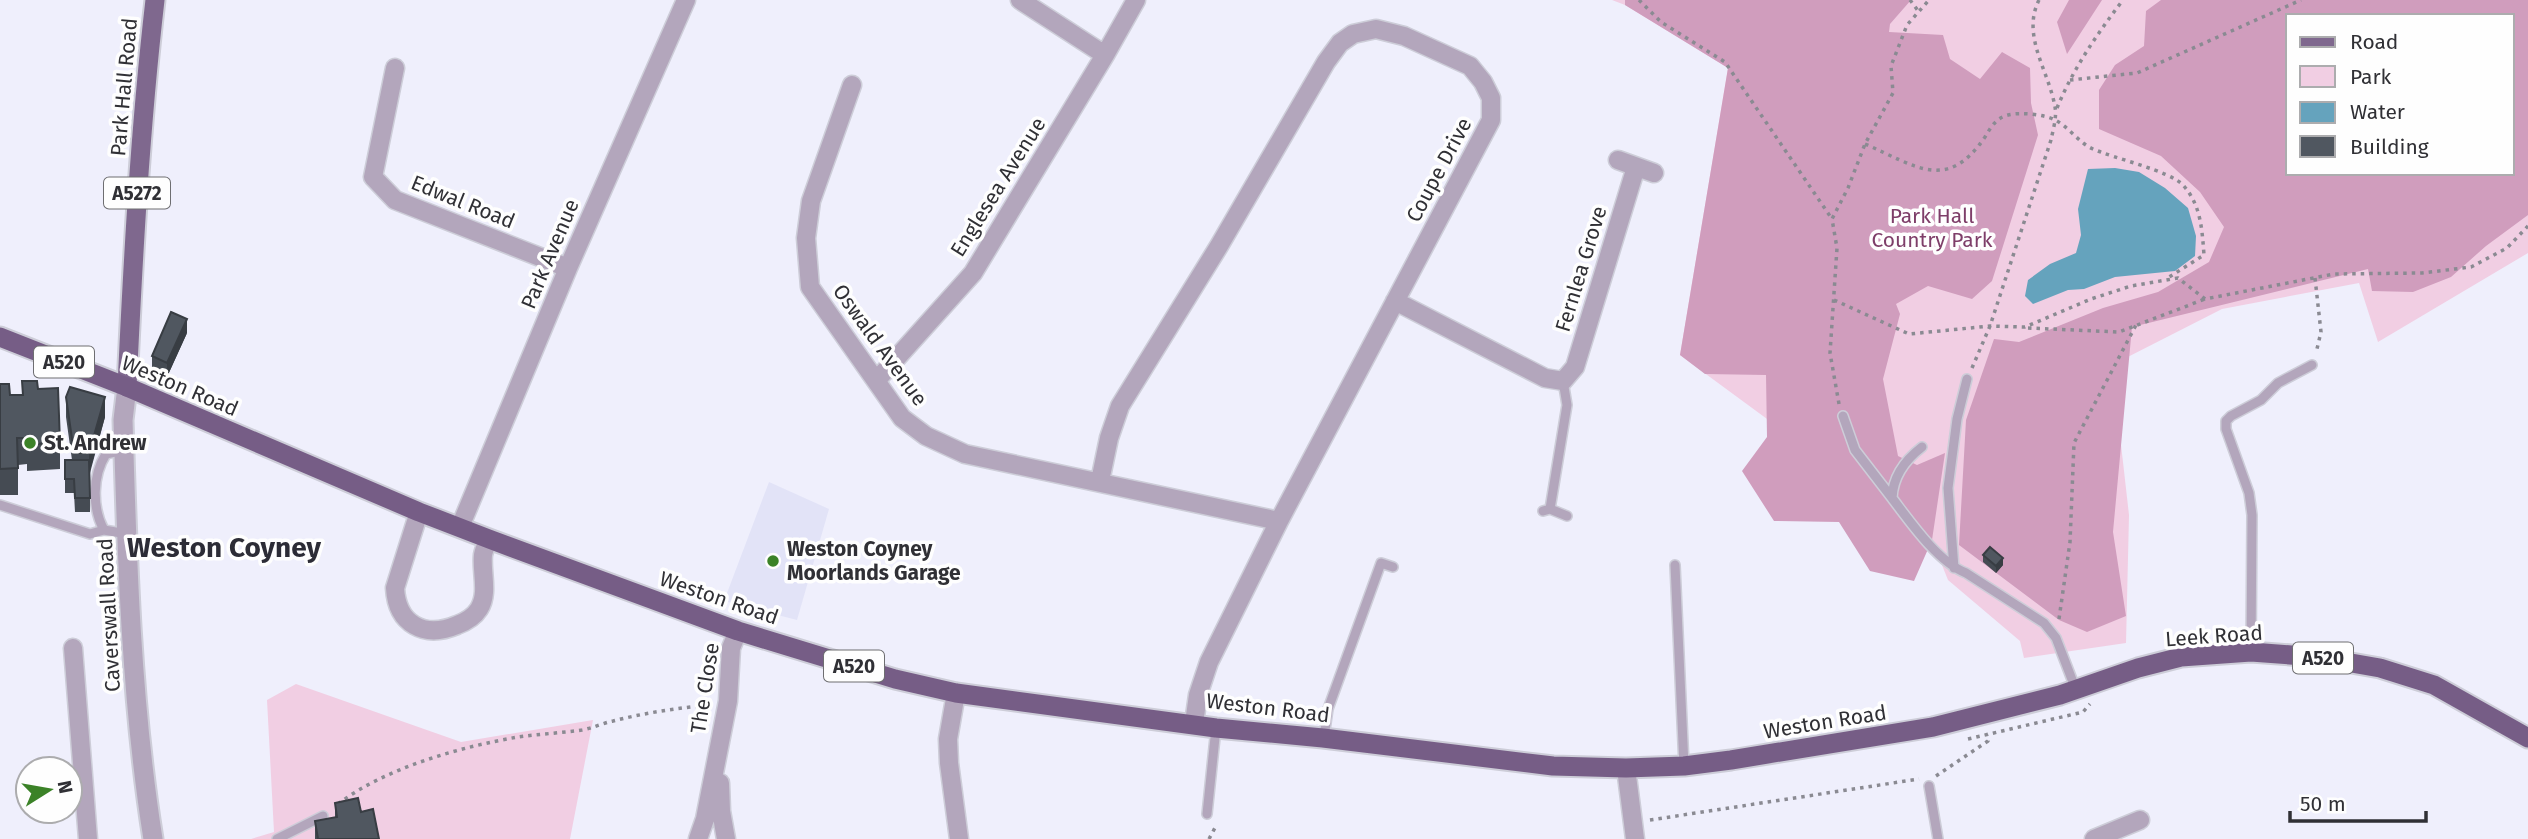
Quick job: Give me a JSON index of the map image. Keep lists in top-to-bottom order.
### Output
{
  "streets": {
    "highway": ["A520", "Weston Road", "Leek Road"],
    "main road": ["Park Hall Road", "A5272"],
    "street": [
      "Coupe Drive",
      "Englesea Avenue",
      "Edwal Road",
      "Park Avenue",
      "Fernlea Grove",
      "Oswald Avenue",
      "Caverswall Road",
      "The Close"
    ]
  },
  "crossings": [
    ["Park Hall Road", "Weston Road"],
    ["Park Hall Road", "Caverswall Road"],
    ["Coupe Drive", "Oswald Avenue"],
    ["Coupe Drive", "Weston Road"],
    ["Englesea Avenue", "Oswald Avenue"],
    ["Edwal Road", "Park Avenue"],
    ["Park Avenue", "Weston Road"],
    ["Weston Road", "Caverswall Road"],
    ["Weston Road", "Leek Road"],
    ["Weston Road", "The Close"]
  ],
  "districts": ["Weston Coyney"],
  "parks": ["Park Hall Country Park"],
  "places": ["St. Andrew", "Weston Coyney Moorlands Garage"],
  "legend": [
    "Road",
    "Park",
    "Water",
    "Building"
  ],
  "scale_bar": "50 m",
  "north": "right"
}
